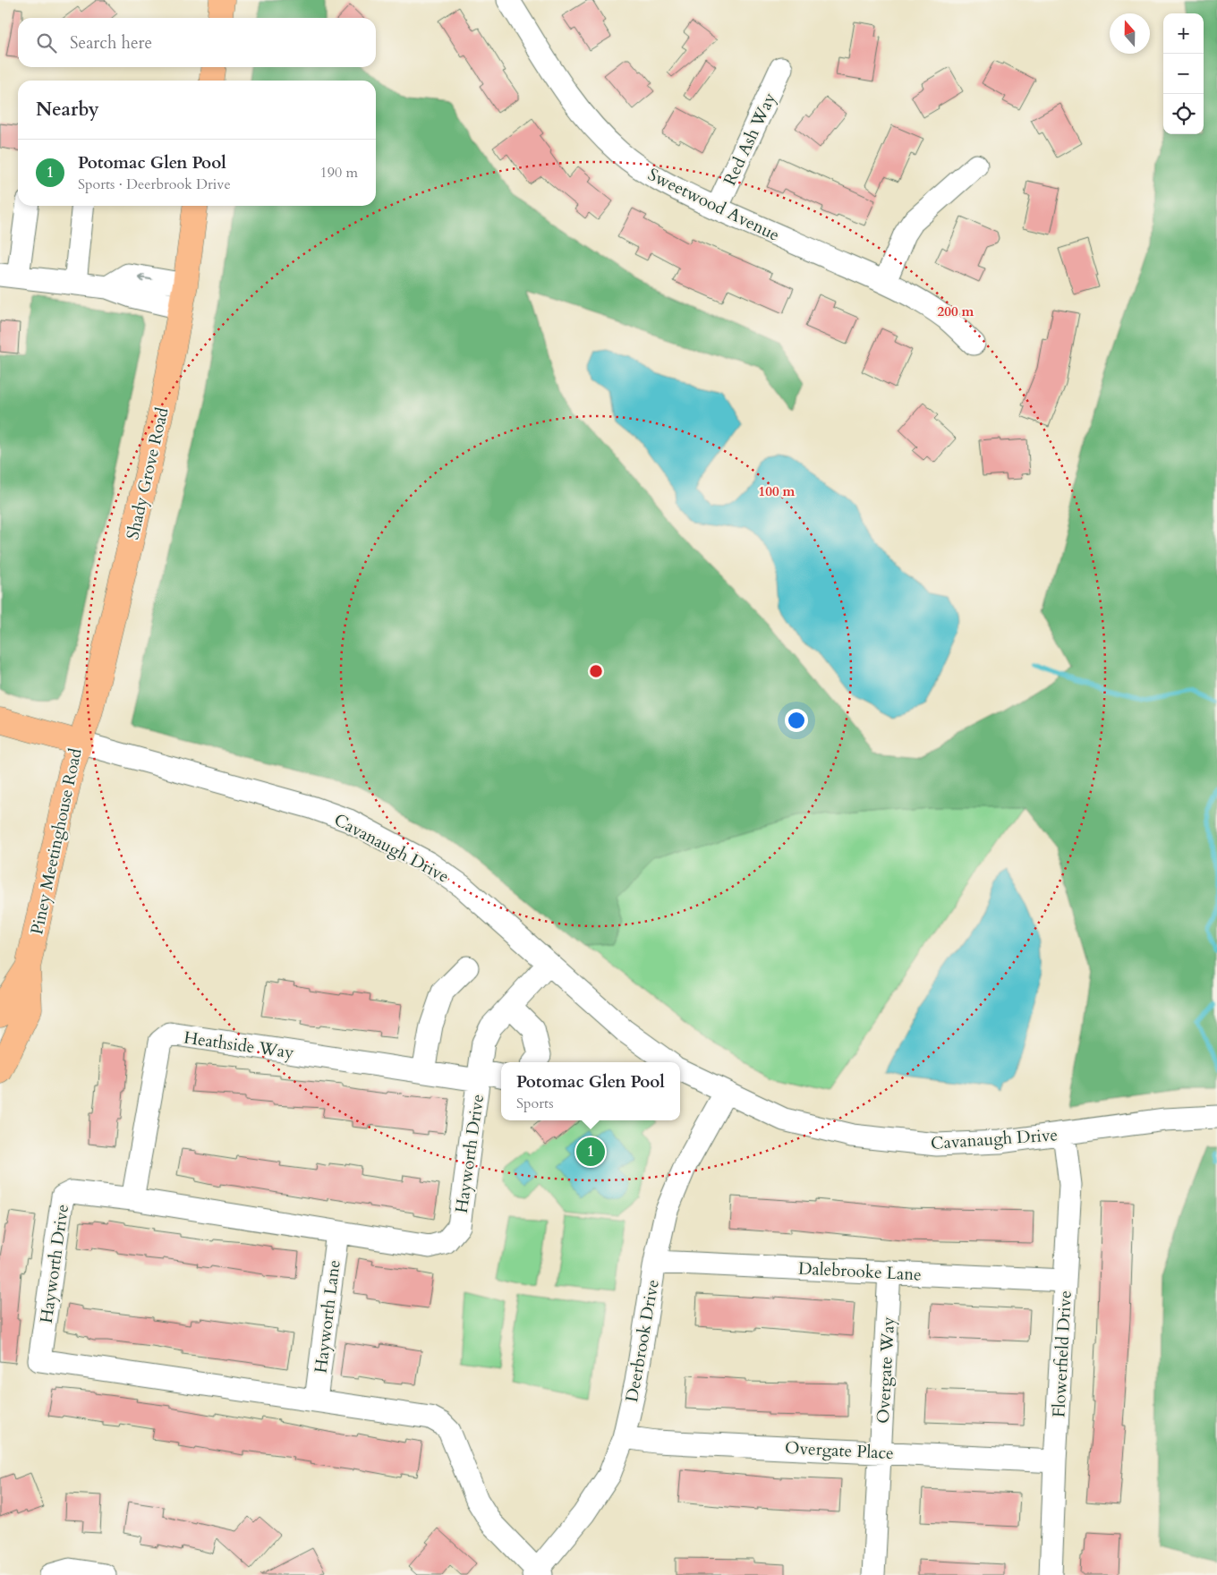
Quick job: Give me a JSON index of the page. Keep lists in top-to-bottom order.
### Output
{
  "streets": {
    "main road": ["Shady Grove Road", "Piney Meetinghouse Road"],
    "street": [
      "Red Ash Way",
      "Sweetwood Avenue",
      "Cavanaugh Drive",
      "Heathside Way",
      "Hayworth Drive",
      "Dalebrooke Lane",
      "Hayworth Lane",
      "Deerbrook Drive",
      "Flowerfield Drive",
      "Overgate Way",
      "Overgate Place"
    ]
  },
  "crossings": [
    ["Red Ash Way", "Sweetwood Avenue"],
    ["Shady Grove Road", "Piney Meetinghouse Road"],
    ["Shady Grove Road", "Cavanaugh Drive"],
    ["Piney Meetinghouse Road", "Cavanaugh Drive"],
    ["Cavanaugh Drive", "Hayworth Drive"],
    ["Cavanaugh Drive", "Deerbrook Drive"],
    ["Cavanaugh Drive", "Flowerfield Drive"],
    ["Heathside Way", "Hayworth Drive"],
    ["Hayworth Drive", "Hayworth Lane"],
    ["Hayworth Drive", "Deerbrook Drive"],
    ["Dalebrooke Lane", "Deerbrook Drive"],
    ["Dalebrooke Lane", "Flowerfield Drive"],
    ["Dalebrooke Lane", "Overgate Way"],
    ["Deerbrook Drive", "Overgate Place"],
    ["Flowerfield Drive", "Overgate Place"],
    ["Overgate Way", "Overgate Place"]
  ],
  "north": "top",
  "page": {
    "map_buttons": ["+", "−"],
    "search": "Search here",
    "heading": "Nearby",
    "list": [
      {
        "mark": "1",
        "name": "Potomac Glen Pool",
        "note": "Sports · Deerbrook Drive",
        "value": "190 m"
      }
    ],
    "popup": ["Potomac Glen Pool", "Sports"],
    "pins": "1"
  },
  "rings": ["200 m", "100 m"]
}
